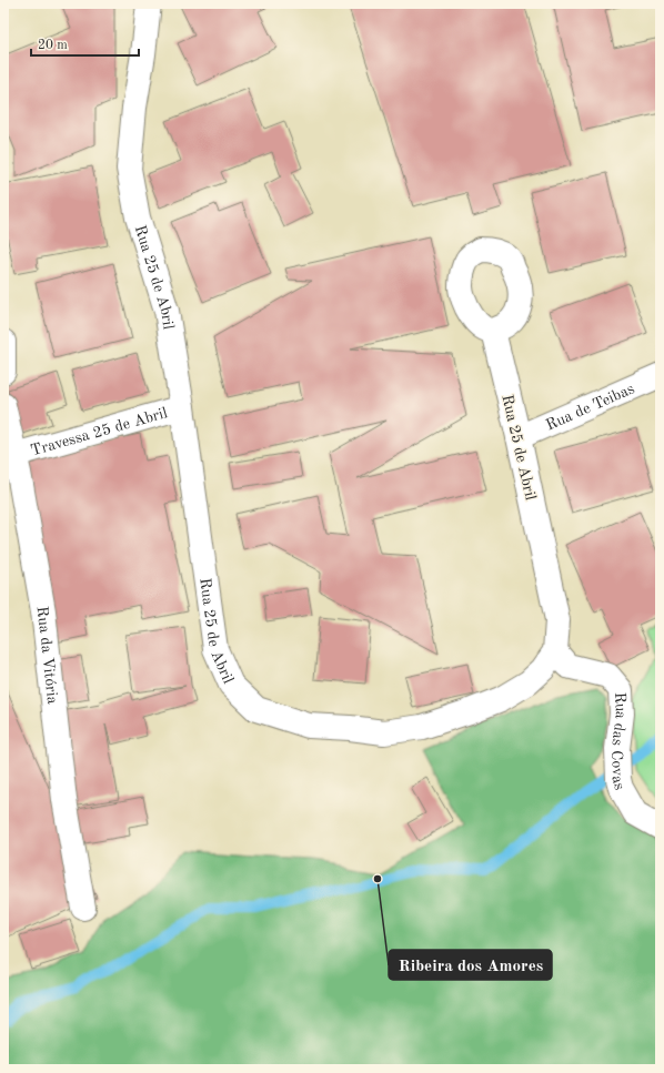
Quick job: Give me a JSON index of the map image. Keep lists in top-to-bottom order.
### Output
{
  "streets": {
    "street": [
      "Rua 25 de Abril",
      "Rua de Teibas",
      "Travessa 25 de Abril",
      "Rua da Vitória",
      "Rua das Covas"
    ]
  },
  "crossings": [
    ["Rua 25 de Abril", "Rua de Teibas"],
    ["Rua 25 de Abril", "Travessa 25 de Abril"],
    ["Rua 25 de Abril", "Rua das Covas"],
    ["Travessa 25 de Abril", "Rua da Vitória"]
  ],
  "places": ["Ribeira dos Amores"],
  "scale_bar": "20 m"
}
